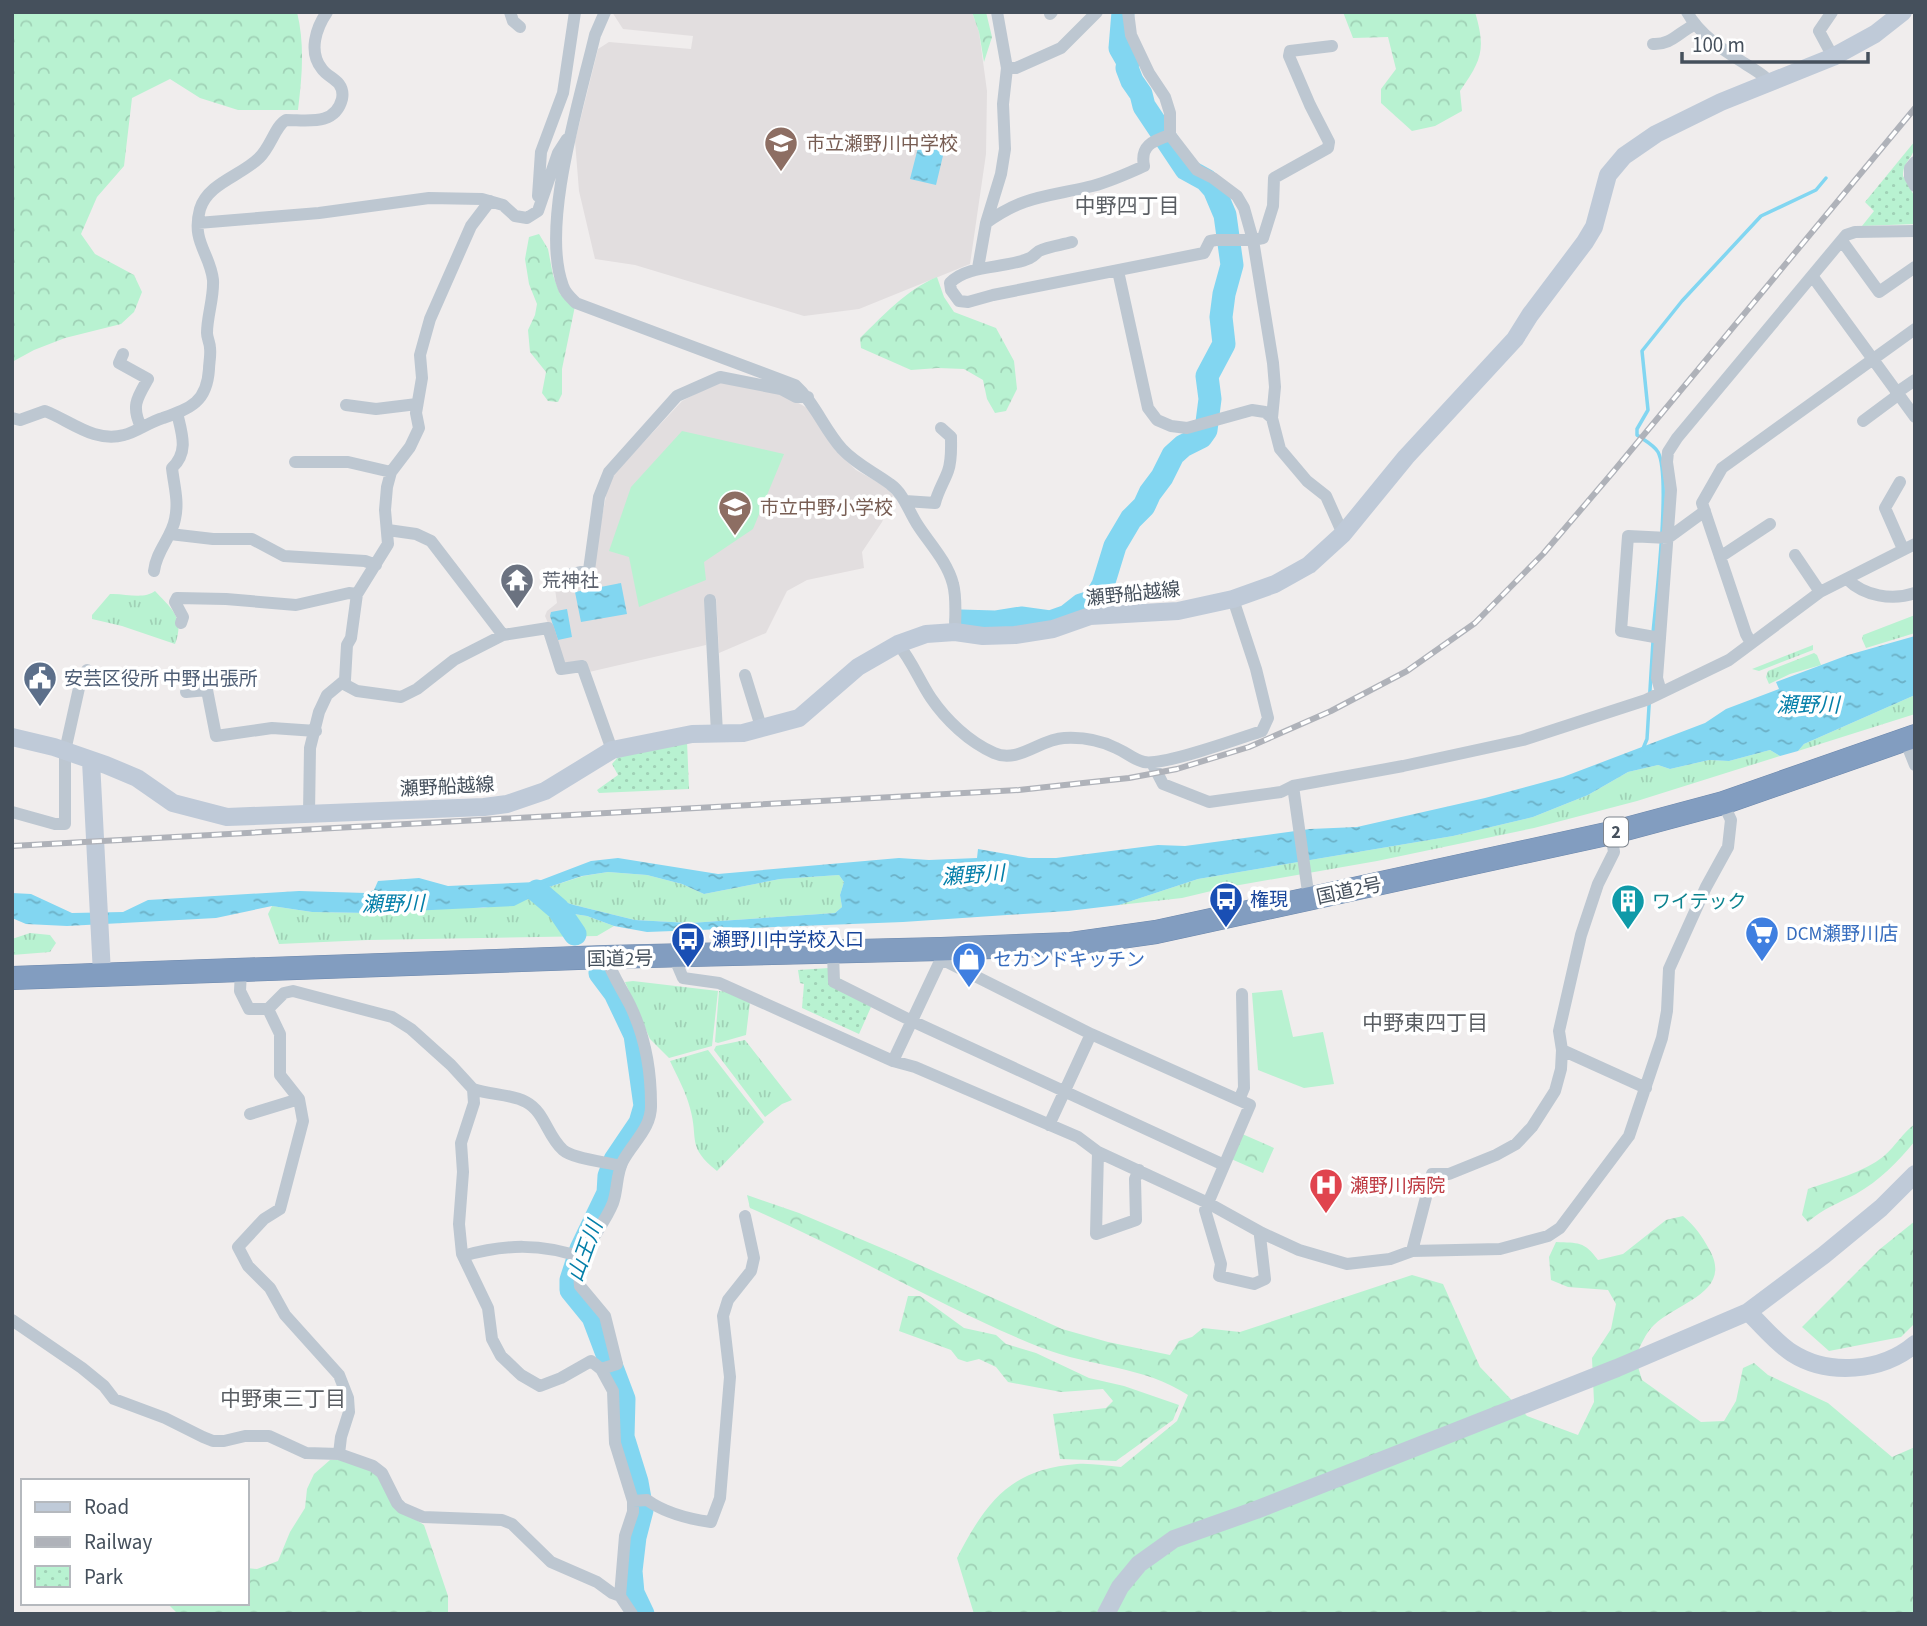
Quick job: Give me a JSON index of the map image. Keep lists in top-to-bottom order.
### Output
{
  "streets": {
    "highway": ["2", "国道2号"],
    "main road": ["瀬野船越線"]
  },
  "districts": ["中野四丁目", "中野東四丁目", "中野東三丁目"],
  "water": ["瀬野川", "山王川"],
  "places": {
    "school or university": ["市立瀬野川中学校", "市立中野小学校"],
    "temple": ["荒神社"],
    "public building": ["安芸区役所 中野出張所"],
    "bus stop": ["権現", "瀬野川中学校入口"],
    "building": ["ワイテック"],
    "supermarket": ["DCM瀬野川店"],
    "shop": ["セカンドキッチン"],
    "hospital": ["瀬野川病院"]
  },
  "legend": ["Road", "Railway", "Park"],
  "scale_bar": "100 m"
}
